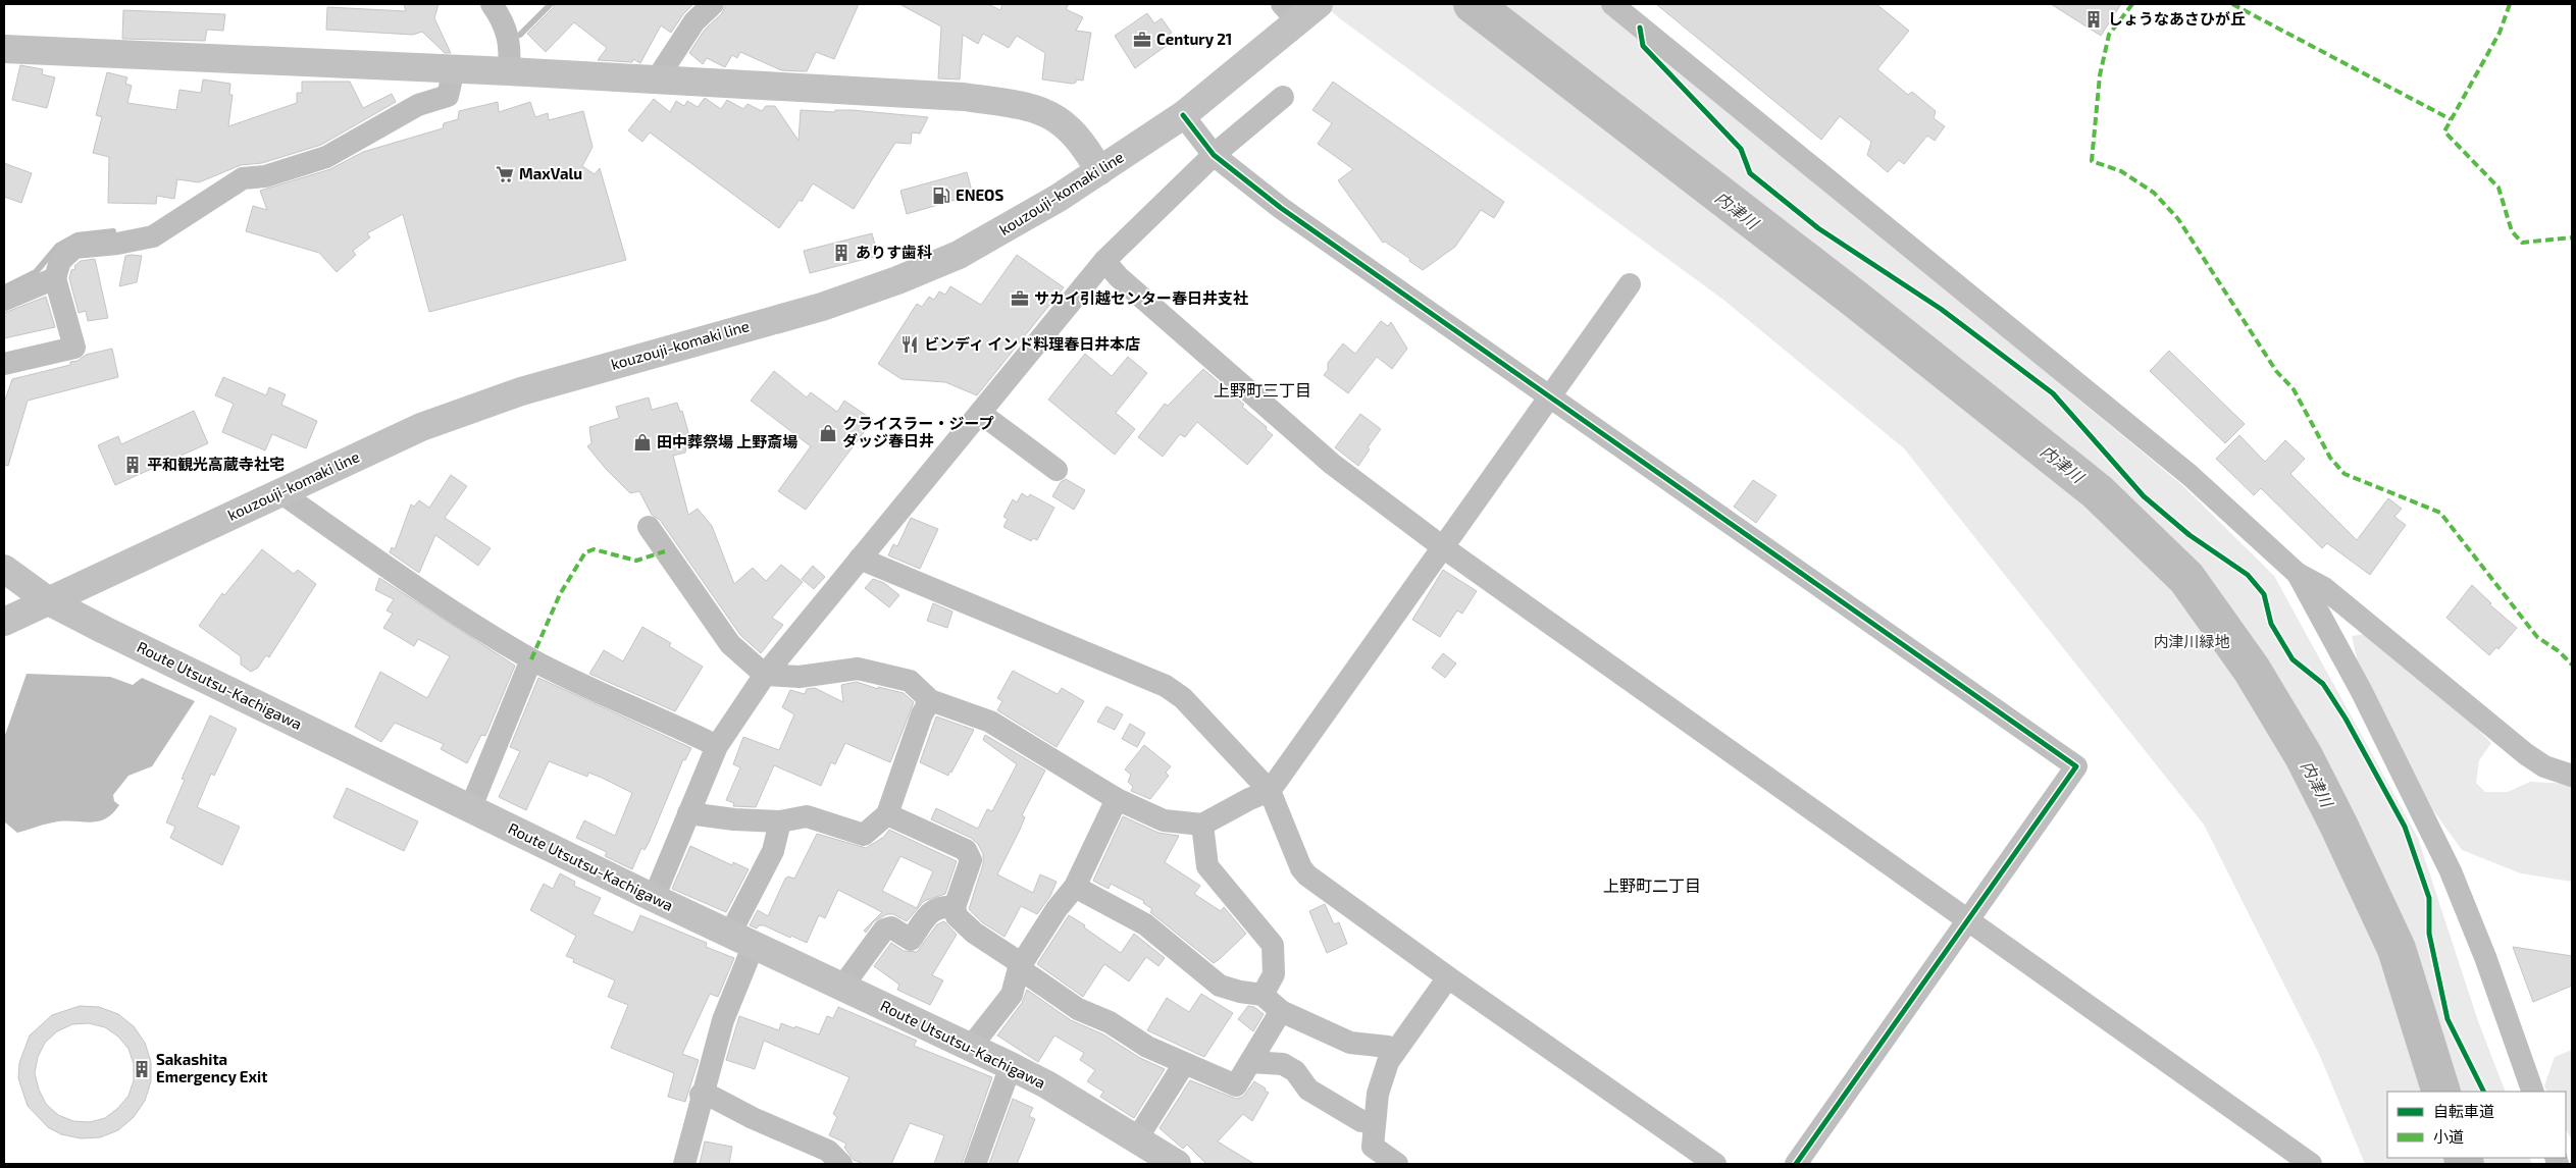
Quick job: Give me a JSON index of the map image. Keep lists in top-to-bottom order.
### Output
{
  "streets": {
    "main road": ["kouzouji-komaki line", "Route Utsutsu-Kachigawa"]
  },
  "crossings": [
    ["kouzouji-komaki line", "Route Utsutsu-Kachigawa"]
  ],
  "districts": ["上野町三丁目", "上野町二丁目"],
  "water": ["内津川"],
  "parks": ["内津川緑地"],
  "places": {
    "building": [
      "しょうなあさひが丘",
      "ありす歯科",
      "平和観光高蔵寺社宅",
      "Sakashita Emergency Exit"
    ],
    "office": ["Century 21", "サカイ引越センター春日井支社"],
    "supermarket": ["MaxValu"],
    "fuel station": ["ENEOS"],
    "restaurant": ["ビンディ インド料理春日井本店"],
    "shop": ["クライスラー・ジープ ダッジ春日井", "田中葬祭場 上野斎場"]
  },
  "legend": ["自転車道", "小道"]
}
